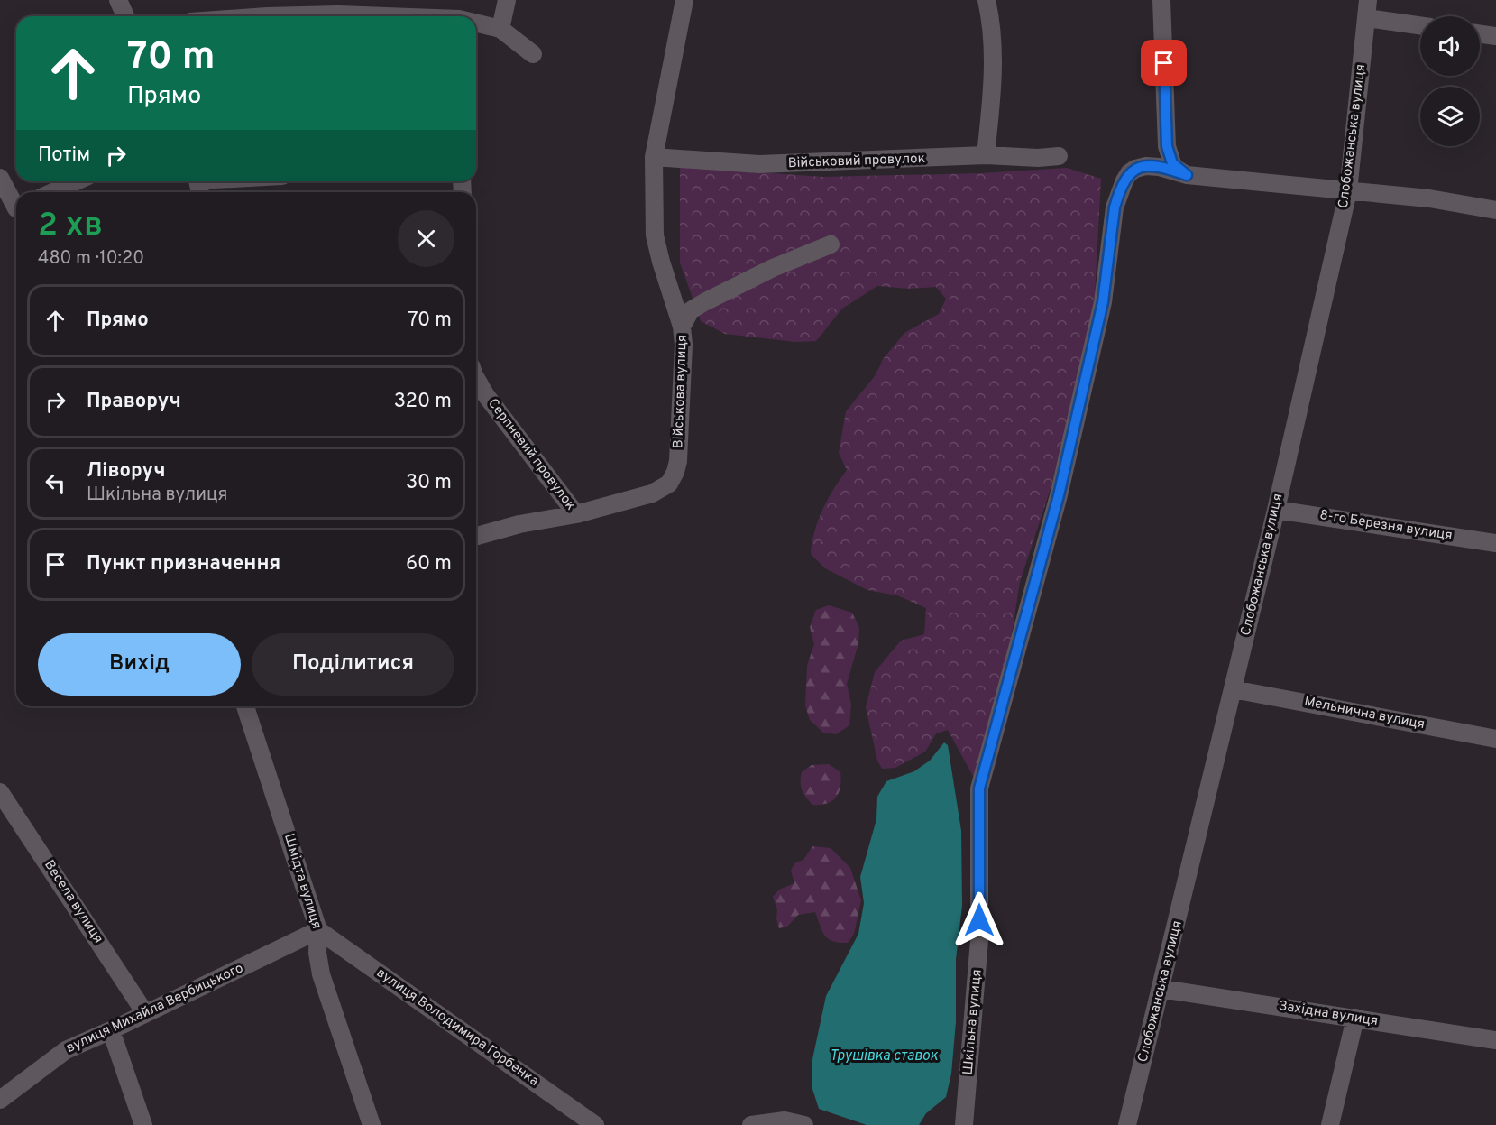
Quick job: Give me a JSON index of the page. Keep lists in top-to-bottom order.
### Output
{
  "streets": {
    "street": [
      "Слобожанська вулиця",
      "Військовий провулок",
      "Військова вулиця",
      "Серпневий провулок",
      "8-го Березня вулиця",
      "Мельнична вулиця",
      "Шмідта вулиця",
      "Весела вулиця",
      "вулиця Михайла Вербицького",
      "Західна вулиця",
      "Шкільна вулиця",
      "вулиця Володимира Горбенка"
    ]
  },
  "crossings": [
    ["Слобожанська вулиця", "8-го Березня вулиця"],
    ["Слобожанська вулиця", "Мельнична вулиця"],
    ["Слобожанська вулиця", "Західна вулиця"],
    ["Військовий провулок", "Військова вулиця"],
    ["Військова вулиця", "Серпневий провулок"],
    ["Шмідта вулиця", "вулиця Михайла Вербицького"],
    ["Шмідта вулиця", "вулиця Володимира Горбенка"],
    ["Весела вулиця", "вулиця Михайла Вербицького"],
    ["вулиця Михайла Вербицького", "вулиця Володимира Горбенка"]
  ],
  "water": ["Трушівка ставок"],
  "page": {
    "turn": ["70 m", "Прямо"],
    "then": "Потім",
    "heading": ["2 хв", "480 m · 10:20"],
    "list": [
      {
        "name": "Прямо",
        "value": "70 m"
      },
      {
        "name": "Праворуч",
        "value": "320 m"
      },
      {
        "name": "Ліворуч",
        "note": "Шкільна вулиця",
        "value": "30 m"
      },
      {
        "name": "Пункт призначення",
        "value": "60 m"
      }
    ],
    "buttons": ["Вихід", "Поділитися"]
  }
}
